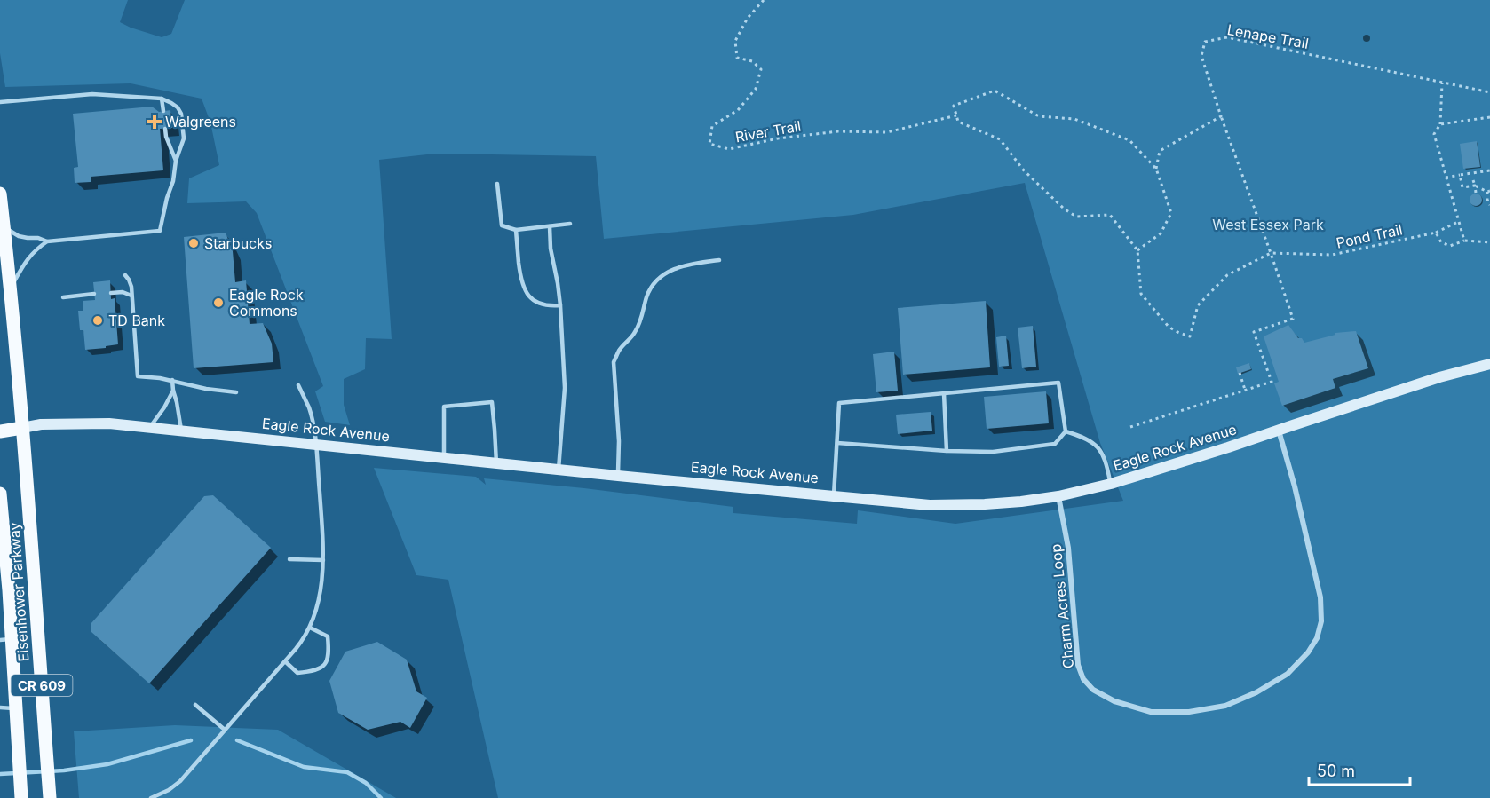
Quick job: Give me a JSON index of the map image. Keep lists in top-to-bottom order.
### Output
{
  "streets": {
    "main road": ["Eagle Rock Avenue", "Eisenhower Parkway", "CR 609"],
    "street": ["Charm Acres Loop"],
    "path": ["Lenape Trail", "River Trail", "Pond Trail"]
  },
  "crossings": [
    ["Eagle Rock Avenue", "Eisenhower Parkway"],
    ["Eagle Rock Avenue", "Charm Acres Loop"]
  ],
  "parks": ["West Essex Park"],
  "places": {
    "health": ["Walgreens"],
    "other": ["Starbucks", "Eagle Rock Commons", "TD Bank"]
  },
  "scale_bar": "50 m"
}
